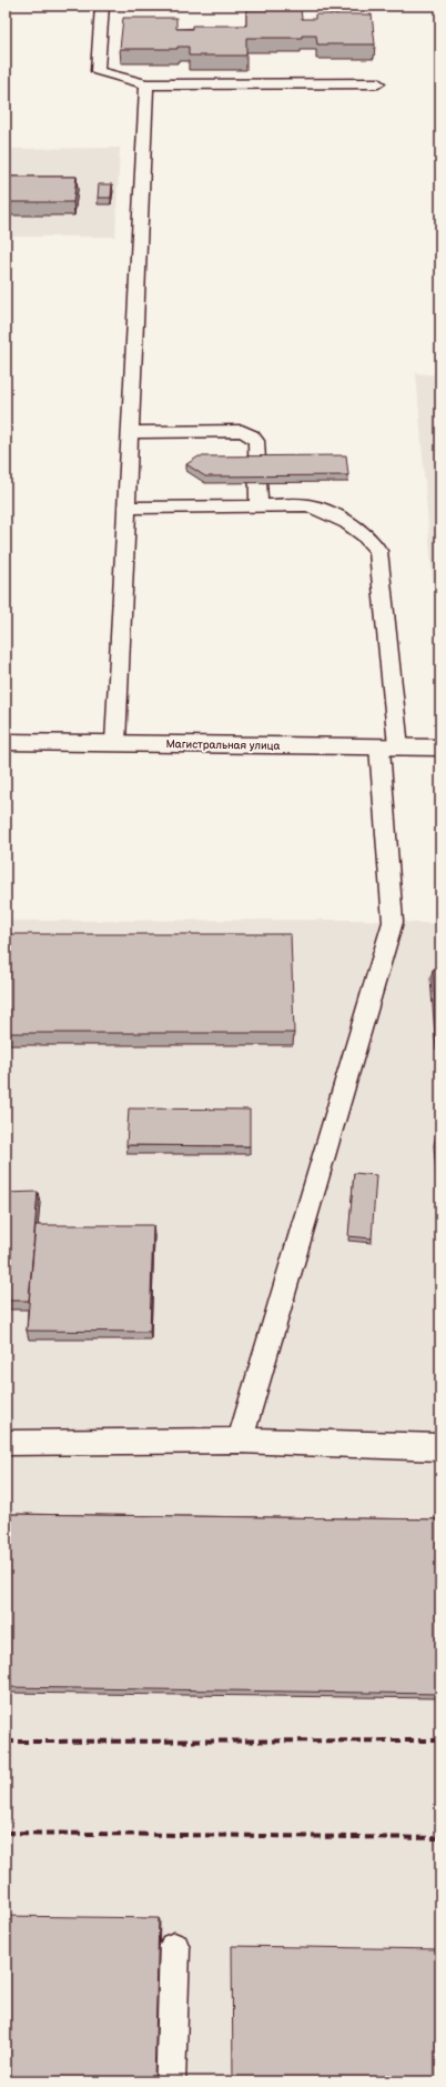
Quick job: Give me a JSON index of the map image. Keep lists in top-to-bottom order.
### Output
{
  "streets": {
    "main road": ["Магистральная улица"]
  }
}
